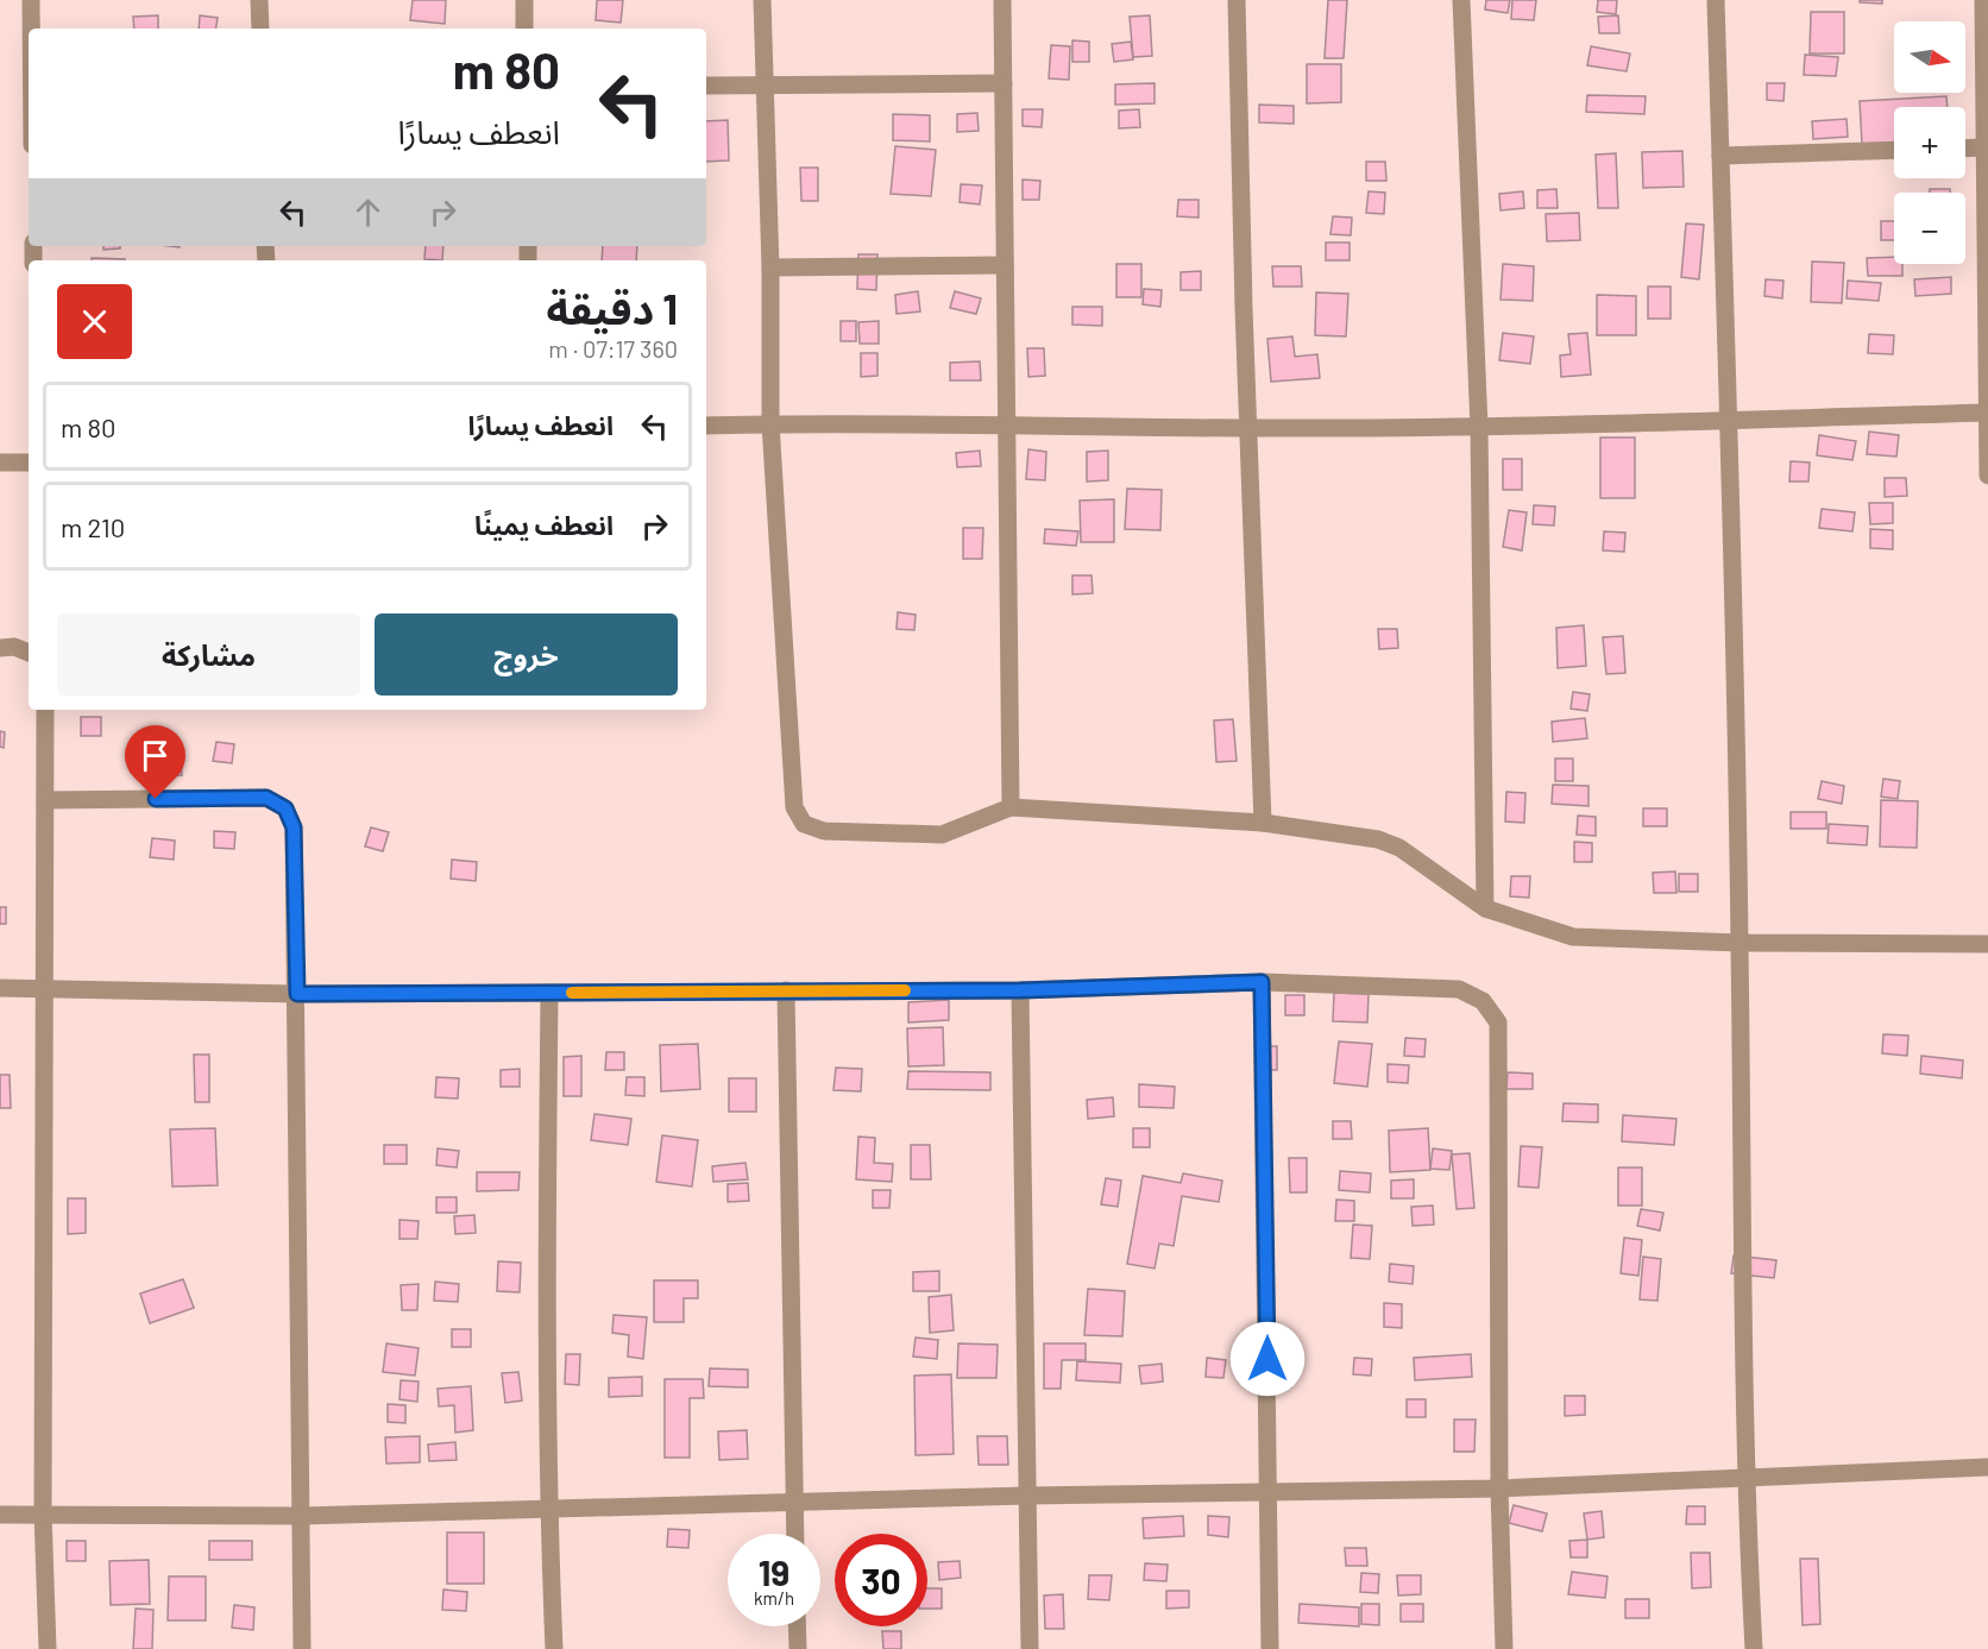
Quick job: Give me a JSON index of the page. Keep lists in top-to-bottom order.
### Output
{
  "north": "right",
  "page": {
    "map_buttons": ["+", "−"],
    "turn": ["80 m", "انعطف يسارًا"],
    "heading": ["1 دقيقة", "360 m · 07:17"],
    "list": [
      {
        "name": "انعطف يسارًا",
        "value": "80 m"
      },
      {
        "name": "انعطف يمينًا",
        "value": "210 m"
      }
    ],
    "buttons": ["خروج", "مشاركة"],
    "speed": "19 km/h",
    "limit": "30"
  }
}
